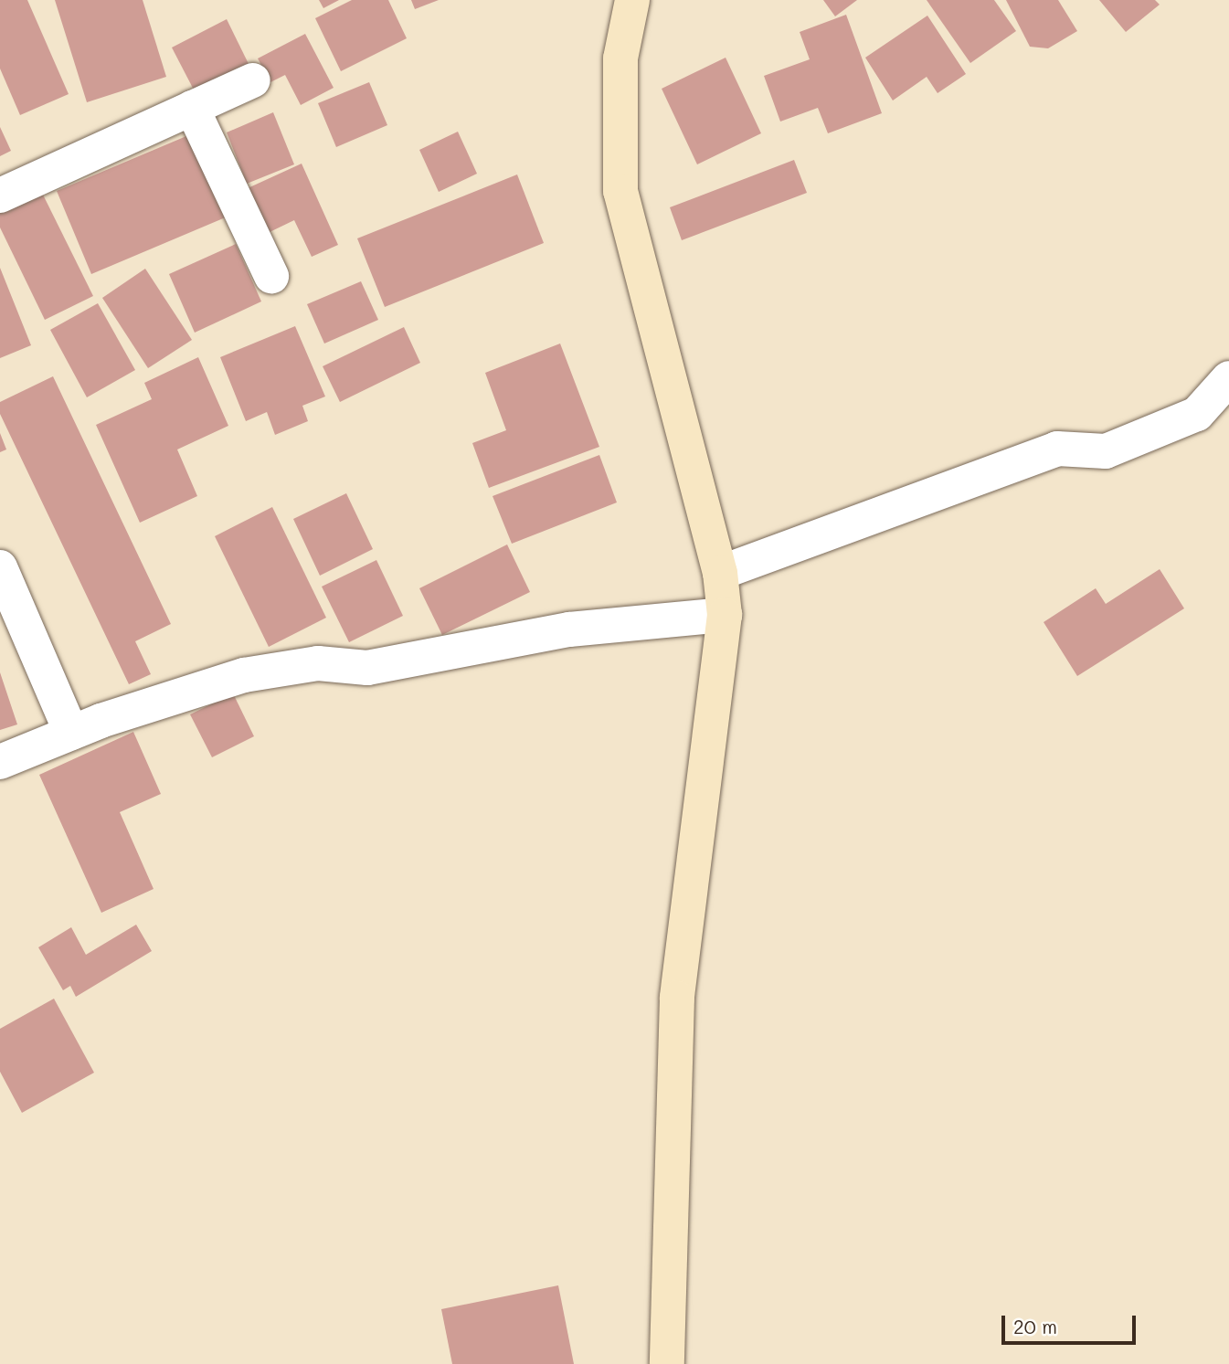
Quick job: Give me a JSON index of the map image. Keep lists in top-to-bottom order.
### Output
{
  "scale_bar": "20 m"
}
